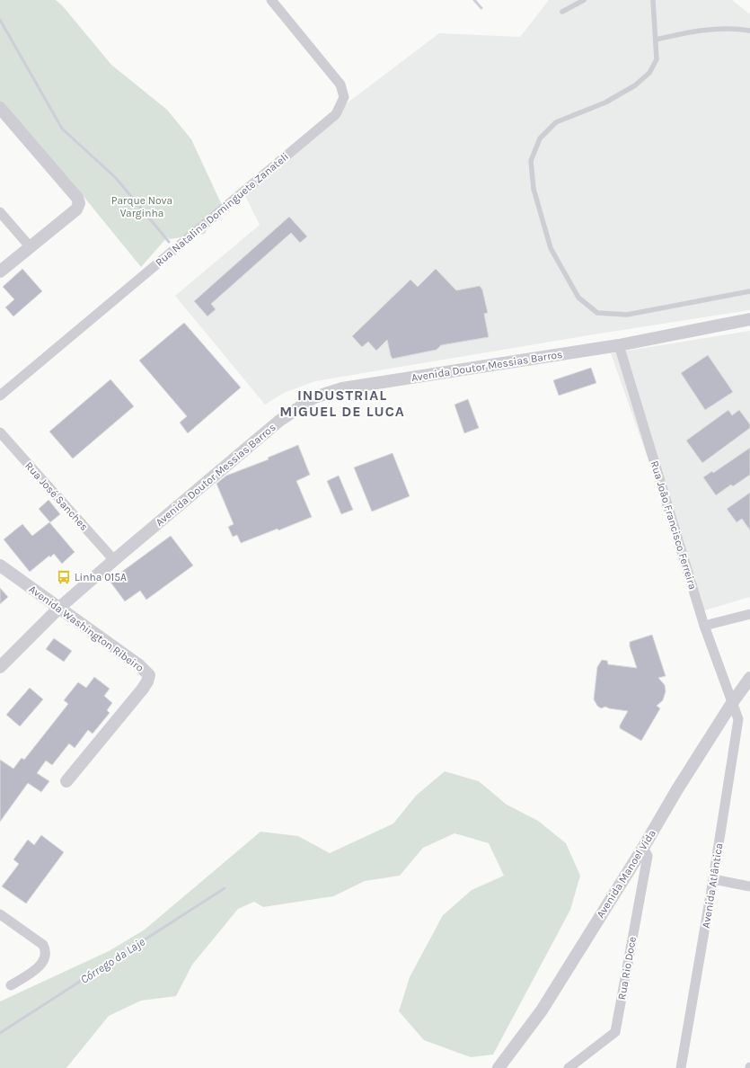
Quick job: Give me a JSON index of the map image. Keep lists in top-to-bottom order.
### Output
{
  "streets": {
    "street": [
      "Rua Natalina Dominguete Zanateli",
      "Avenida Doutor Messias Barros",
      "Rua José Sanches",
      "Rua João Francisco Ferreira",
      "Avenida Washington Ribeiro",
      "Avenida Manoel Vida",
      "Avenida Atlântica",
      "Rua Rio Doce"
    ]
  },
  "crossings": [
    ["Avenida Doutor Messias Barros", "Rua José Sanches"],
    ["Avenida Doutor Messias Barros", "Rua João Francisco Ferreira"],
    ["Avenida Doutor Messias Barros", "Avenida Washington Ribeiro"],
    ["Rua João Francisco Ferreira", "Avenida Manoel Vida"],
    ["Rua João Francisco Ferreira", "Avenida Atlântica"],
    ["Avenida Manoel Vida", "Avenida Atlântica"],
    ["Avenida Manoel Vida", "Rua Rio Doce"]
  ],
  "districts": ["INDUSTRIAL MIGUEL DE LUCA"],
  "water": ["Córrego da Laje"],
  "parks": ["Parque Nova Varginha"],
  "places": {
    "bus stop": ["Linha 015A"]
  }
}
